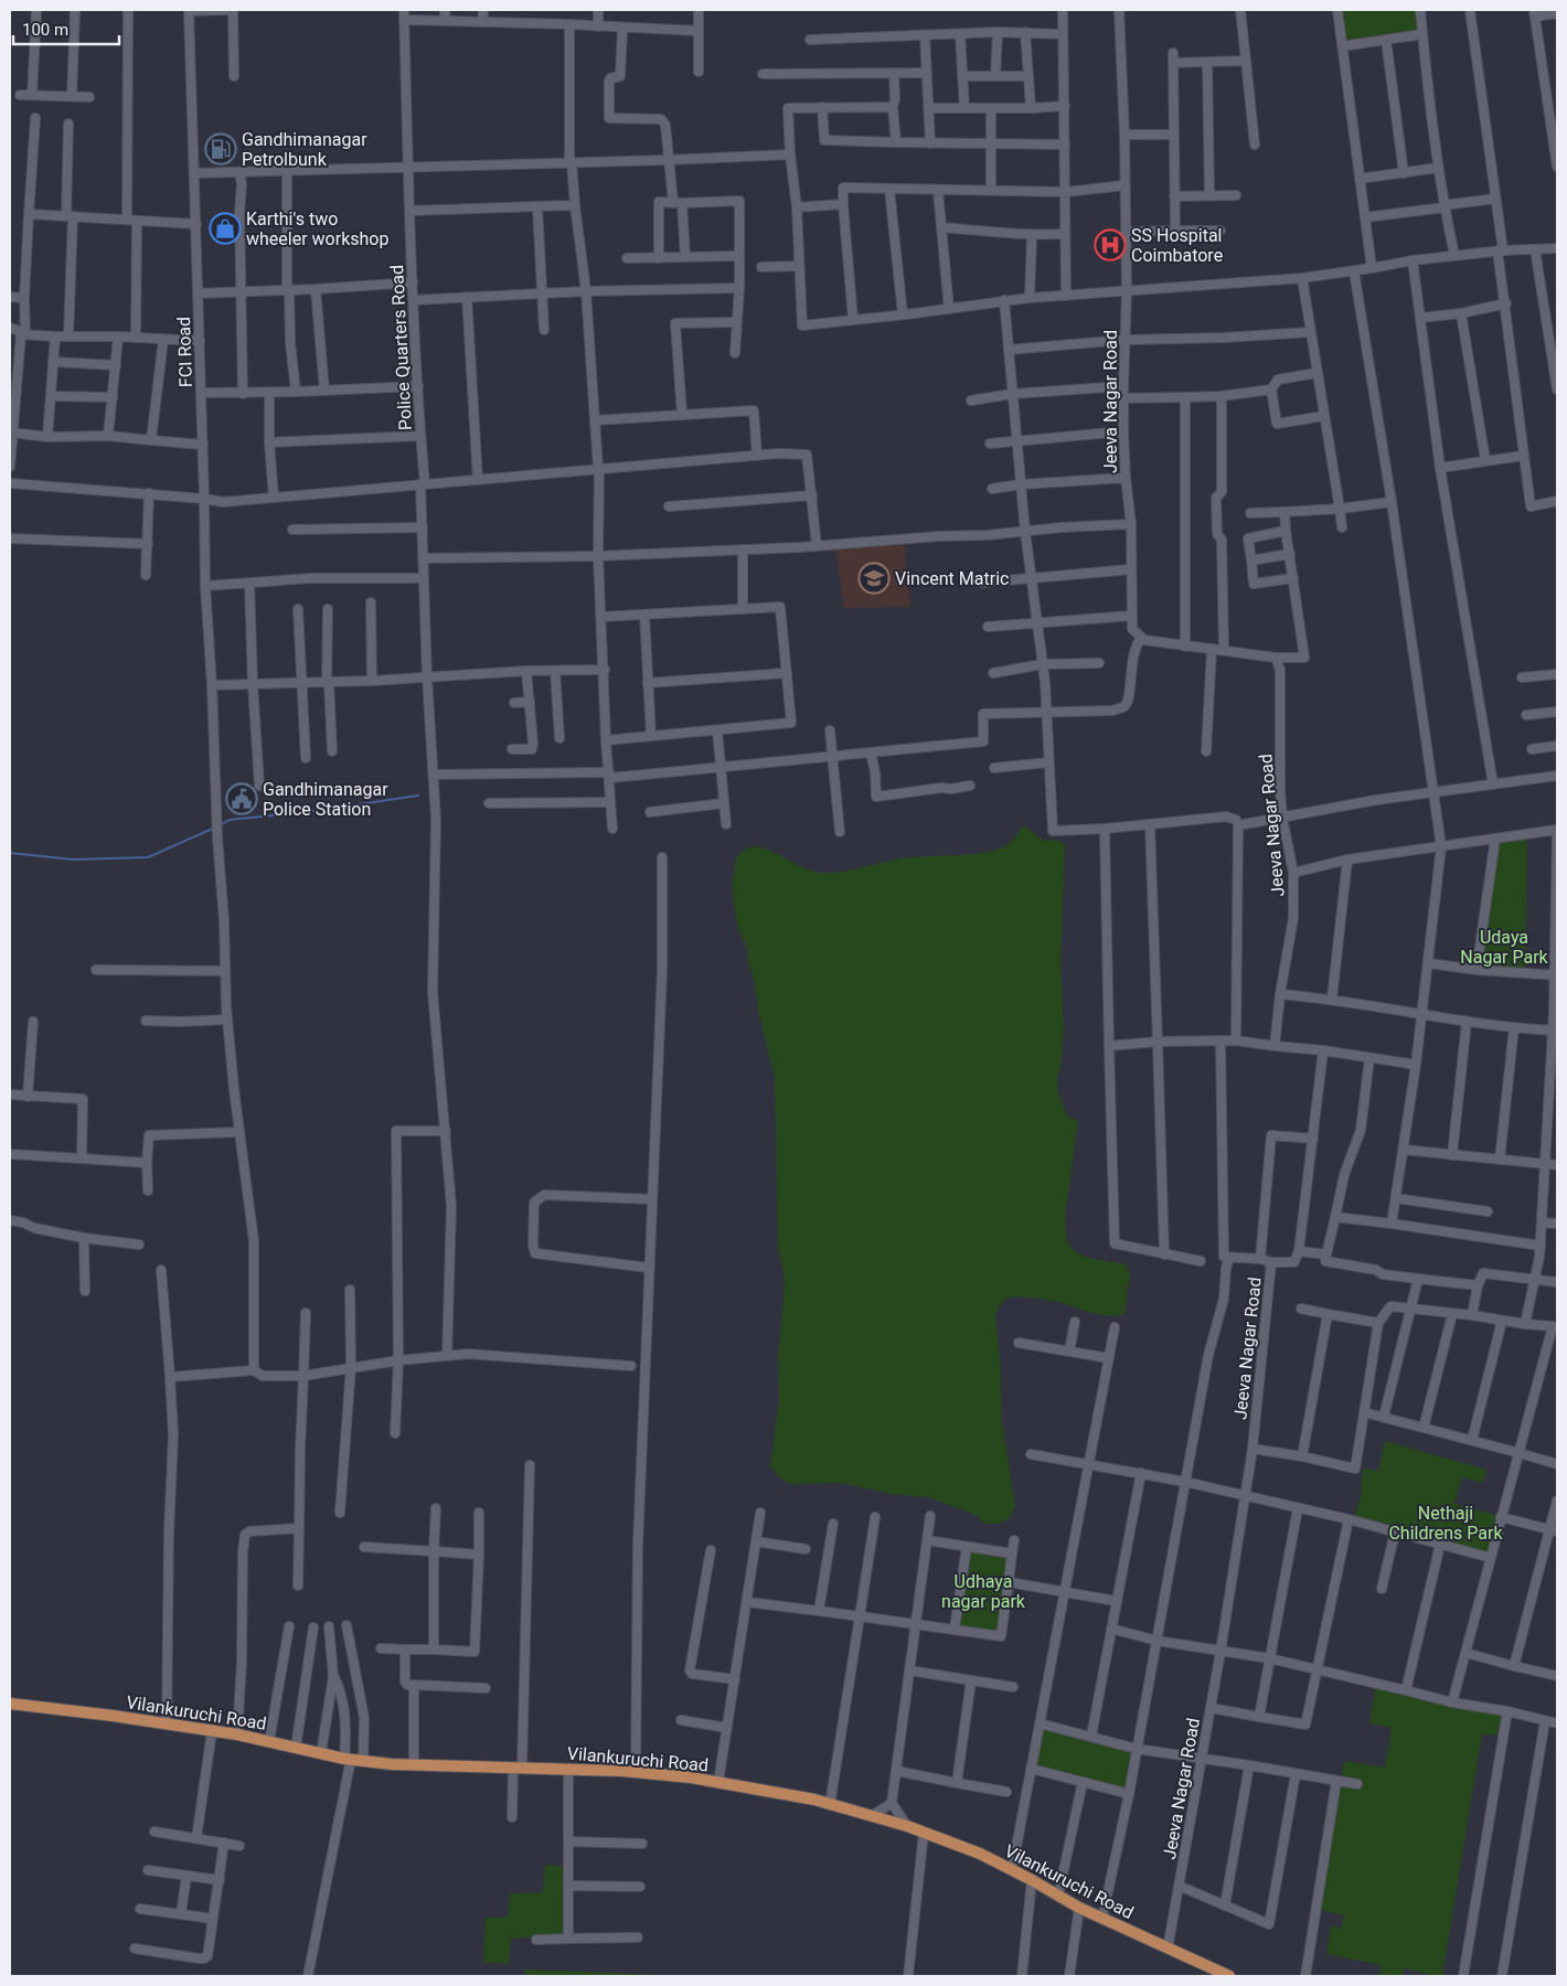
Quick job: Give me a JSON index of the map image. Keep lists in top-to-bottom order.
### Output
{
  "streets": {
    "main road": ["Vilankuruchi Road"],
    "street": ["Police Quarters Road", "FCI Road", "Jeeva Nagar Road"]
  },
  "crossings": [
    ["Jeeva Nagar Road", "Vilankuruchi Road"]
  ],
  "parks": ["Udaya Nagar Park", "Nethaji Childrens Park", "Udhaya nagar park"],
  "places": {
    "fuel station": ["Gandhimanagar Petrolbunk"],
    "shop": ["Karthi's two wheeler workshop"],
    "hospital": ["SS Hospital Coimbatore"],
    "school or university": ["Vincent Matric"],
    "public building": ["Gandhimanagar Police Station"]
  },
  "scale_bar": "100 m"
}
